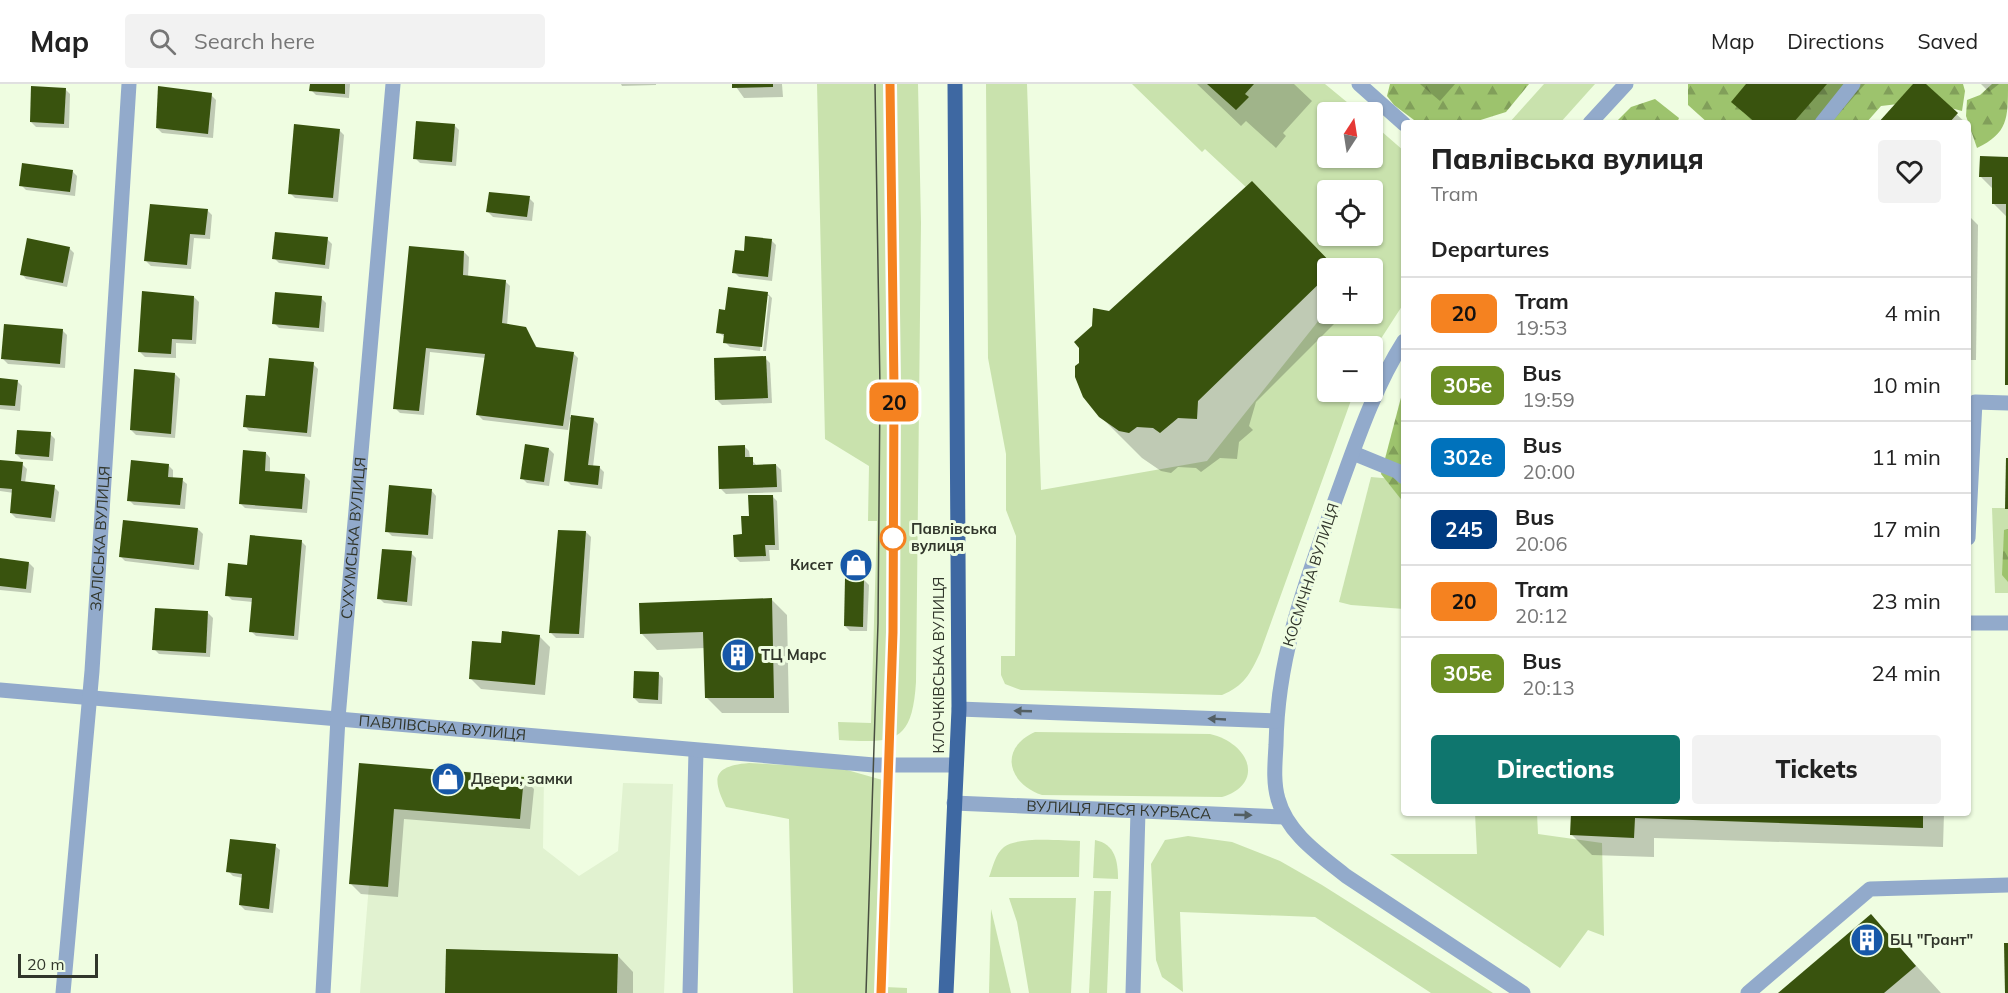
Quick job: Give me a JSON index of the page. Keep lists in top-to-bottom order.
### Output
{
  "streets": {
    "main road": ["КЛОЧКІВСЬКА ВУЛИЦЯ"],
    "street": [
      "СУХУМСЬКА ВУЛИЦЯ",
      "ЗАЛІСЬКА ВУЛИЦЯ",
      "КОСМІЧНА ВУЛИЦЯ",
      "ПАВЛІВСЬКА ВУЛИЦЯ",
      "ВУЛИЦЯ ЛЕСЯ КУРБАСА"
    ]
  },
  "crossings": [
    ["СУХУМСЬКА ВУЛИЦЯ", "ПАВЛІВСЬКА ВУЛИЦЯ"],
    ["ЗАЛІСЬКА ВУЛИЦЯ", "ПАВЛІВСЬКА ВУЛИЦЯ"],
    ["КЛОЧКІВСЬКА ВУЛИЦЯ", "ПАВЛІВСЬКА ВУЛИЦЯ"],
    ["КЛОЧКІВСЬКА ВУЛИЦЯ", "ВУЛИЦЯ ЛЕСЯ КУРБАСА"]
  ],
  "places": {
    "other": ["Павлівська вулиця"],
    "shop": ["Кисет", "Двери, замки"],
    "building": ["ТЦ Марс", "БЦ \"Грант\""]
  },
  "lines": ["tram line 20"],
  "scale_bar": "20 m",
  "north": "top",
  "page": {
    "header": "Map",
    "search": "Search here",
    "nav": ["Map", "Directions", "Saved"],
    "on_map": "20",
    "map_buttons": ["+", "−"],
    "heading": [
      ["Павлівська вулиця", "Tram"],
      "Departures"
    ],
    "list": [
      {
        "mark": "20",
        "name": "Tram",
        "note": "19:53",
        "value": "4 min"
      },
      {
        "mark": "305e",
        "name": "Bus",
        "note": "19:59",
        "value": "10 min"
      },
      {
        "mark": "302е",
        "name": "Bus",
        "note": "20:00",
        "value": "11 min"
      },
      {
        "mark": "245",
        "name": "Bus",
        "note": "20:06",
        "value": "17 min"
      },
      {
        "mark": "20",
        "name": "Tram",
        "note": "20:12",
        "value": "23 min"
      },
      {
        "mark": "305e",
        "name": "Bus",
        "note": "20:13",
        "value": "24 min"
      }
    ],
    "buttons": ["Directions", "Tickets"],
    "scale": "20 m"
  }
}
